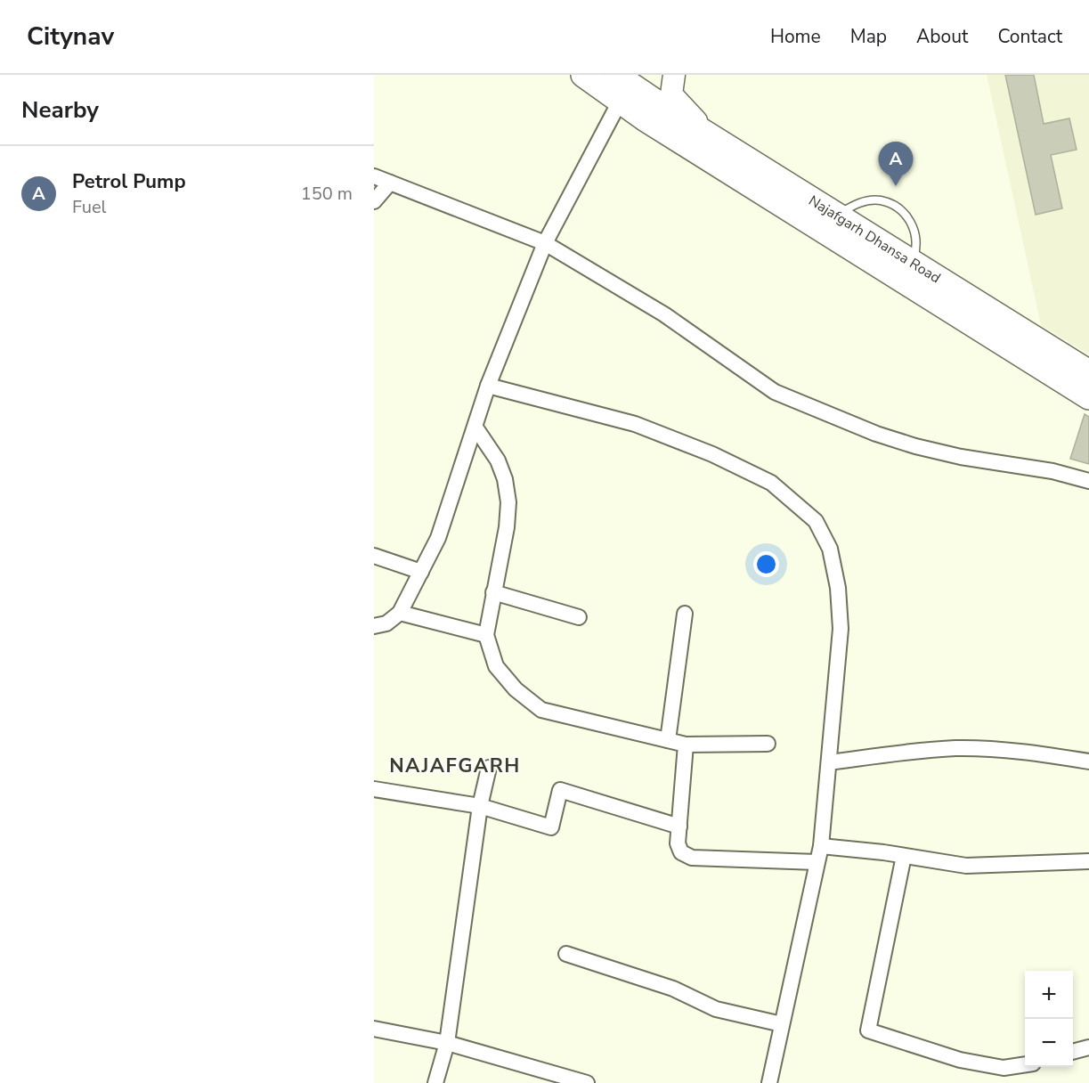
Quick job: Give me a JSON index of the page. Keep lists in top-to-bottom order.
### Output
{
  "streets": {
    "main road": ["Najafgarh Dhansa Road"]
  },
  "districts": ["NAJAFGARH"],
  "page": {
    "header": "Citynav",
    "nav": [
      "Home",
      "Map",
      "About",
      "Contact"
    ],
    "heading": "Nearby",
    "pins": "A",
    "list": [
      {
        "mark": "A",
        "name": "Petrol Pump",
        "note": "Fuel",
        "value": "150 m"
      }
    ],
    "map_buttons": ["+", "−"]
  }
}
